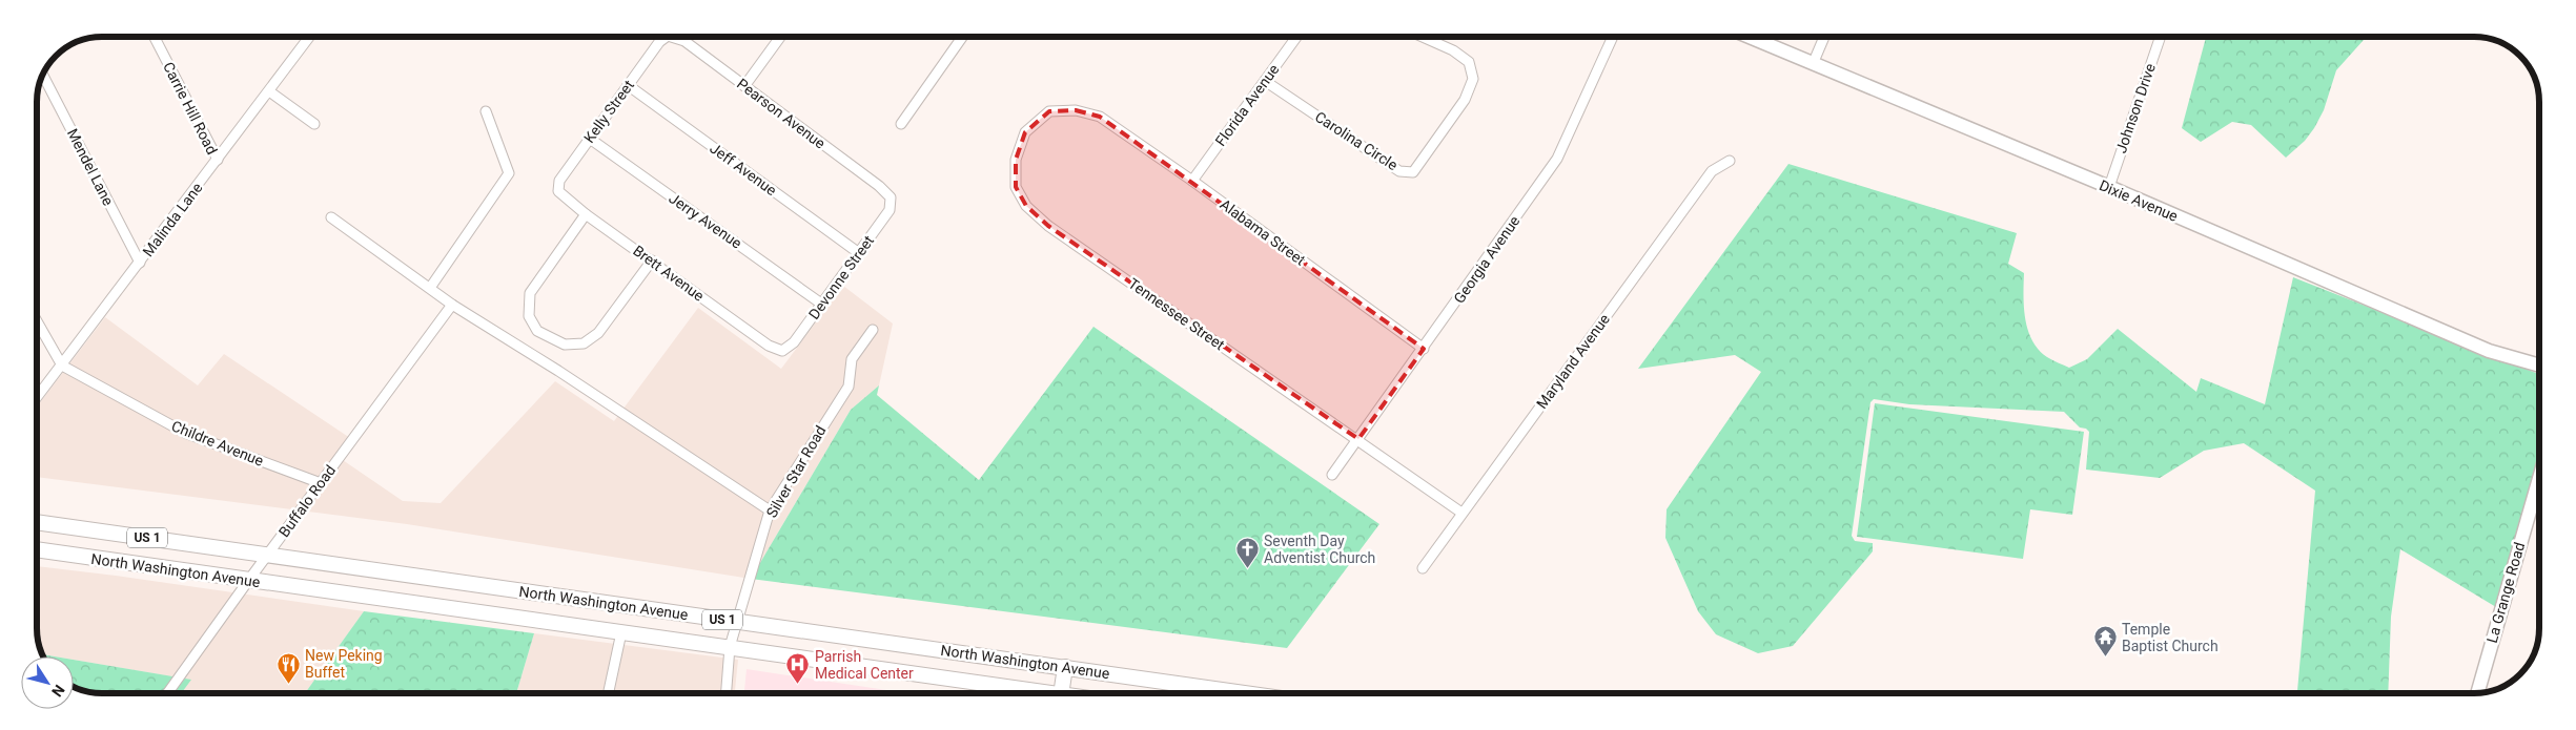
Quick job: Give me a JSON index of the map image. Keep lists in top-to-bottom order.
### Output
{
  "streets": {
    "main road": ["US 1", "North Washington Avenue"],
    "street": [
      "Florida Avenue",
      "Carrie Hill Road",
      "Johnson Drive",
      "Kelly Street",
      "Pearson Avenue",
      "Carolina Circle",
      "Mendel Lane",
      "Jeff Avenue",
      "Dixie Avenue",
      "Malinda Lane",
      "Jerry Avenue",
      "Alabama Street",
      "Georgia Avenue",
      "Brett Avenue",
      "Devonne Street",
      "Tennessee Street",
      "Maryland Avenue",
      "Childre Avenue",
      "Silver Star Road",
      "Buffalo Road",
      "La Grange Road"
    ]
  },
  "crossings": [
    ["Florida Avenue", "Carolina Circle"],
    ["Florida Avenue", "Alabama Street"],
    ["Carrie Hill Road", "Malinda Lane"],
    ["Johnson Drive", "Dixie Avenue"],
    ["Kelly Street", "Jeff Avenue"],
    ["Kelly Street", "Jerry Avenue"],
    ["Kelly Street", "Brett Avenue"],
    ["Pearson Avenue", "Devonne Street"],
    ["Mendel Lane", "Malinda Lane"],
    ["Jeff Avenue", "Devonne Street"],
    ["Malinda Lane", "Childre Avenue"],
    ["Jerry Avenue", "Devonne Street"],
    ["Alabama Street", "Georgia Avenue"],
    ["Alabama Street", "Tennessee Street"],
    ["Georgia Avenue", "Tennessee Street"],
    ["Brett Avenue", "Devonne Street"],
    ["Tennessee Street", "Maryland Avenue"],
    ["Childre Avenue", "Buffalo Road"],
    ["Silver Star Road", "North Washington Avenue"],
    ["Buffalo Road", "North Washington Avenue"]
  ],
  "places": {
    "church": ["Seventh Day Adventist Church"],
    "temple": ["Temple Baptist Church"],
    "restaurant": ["New Peking Buffet"],
    "hospital": ["Parrish Medical Center"]
  },
  "north": "bottom right"
}
